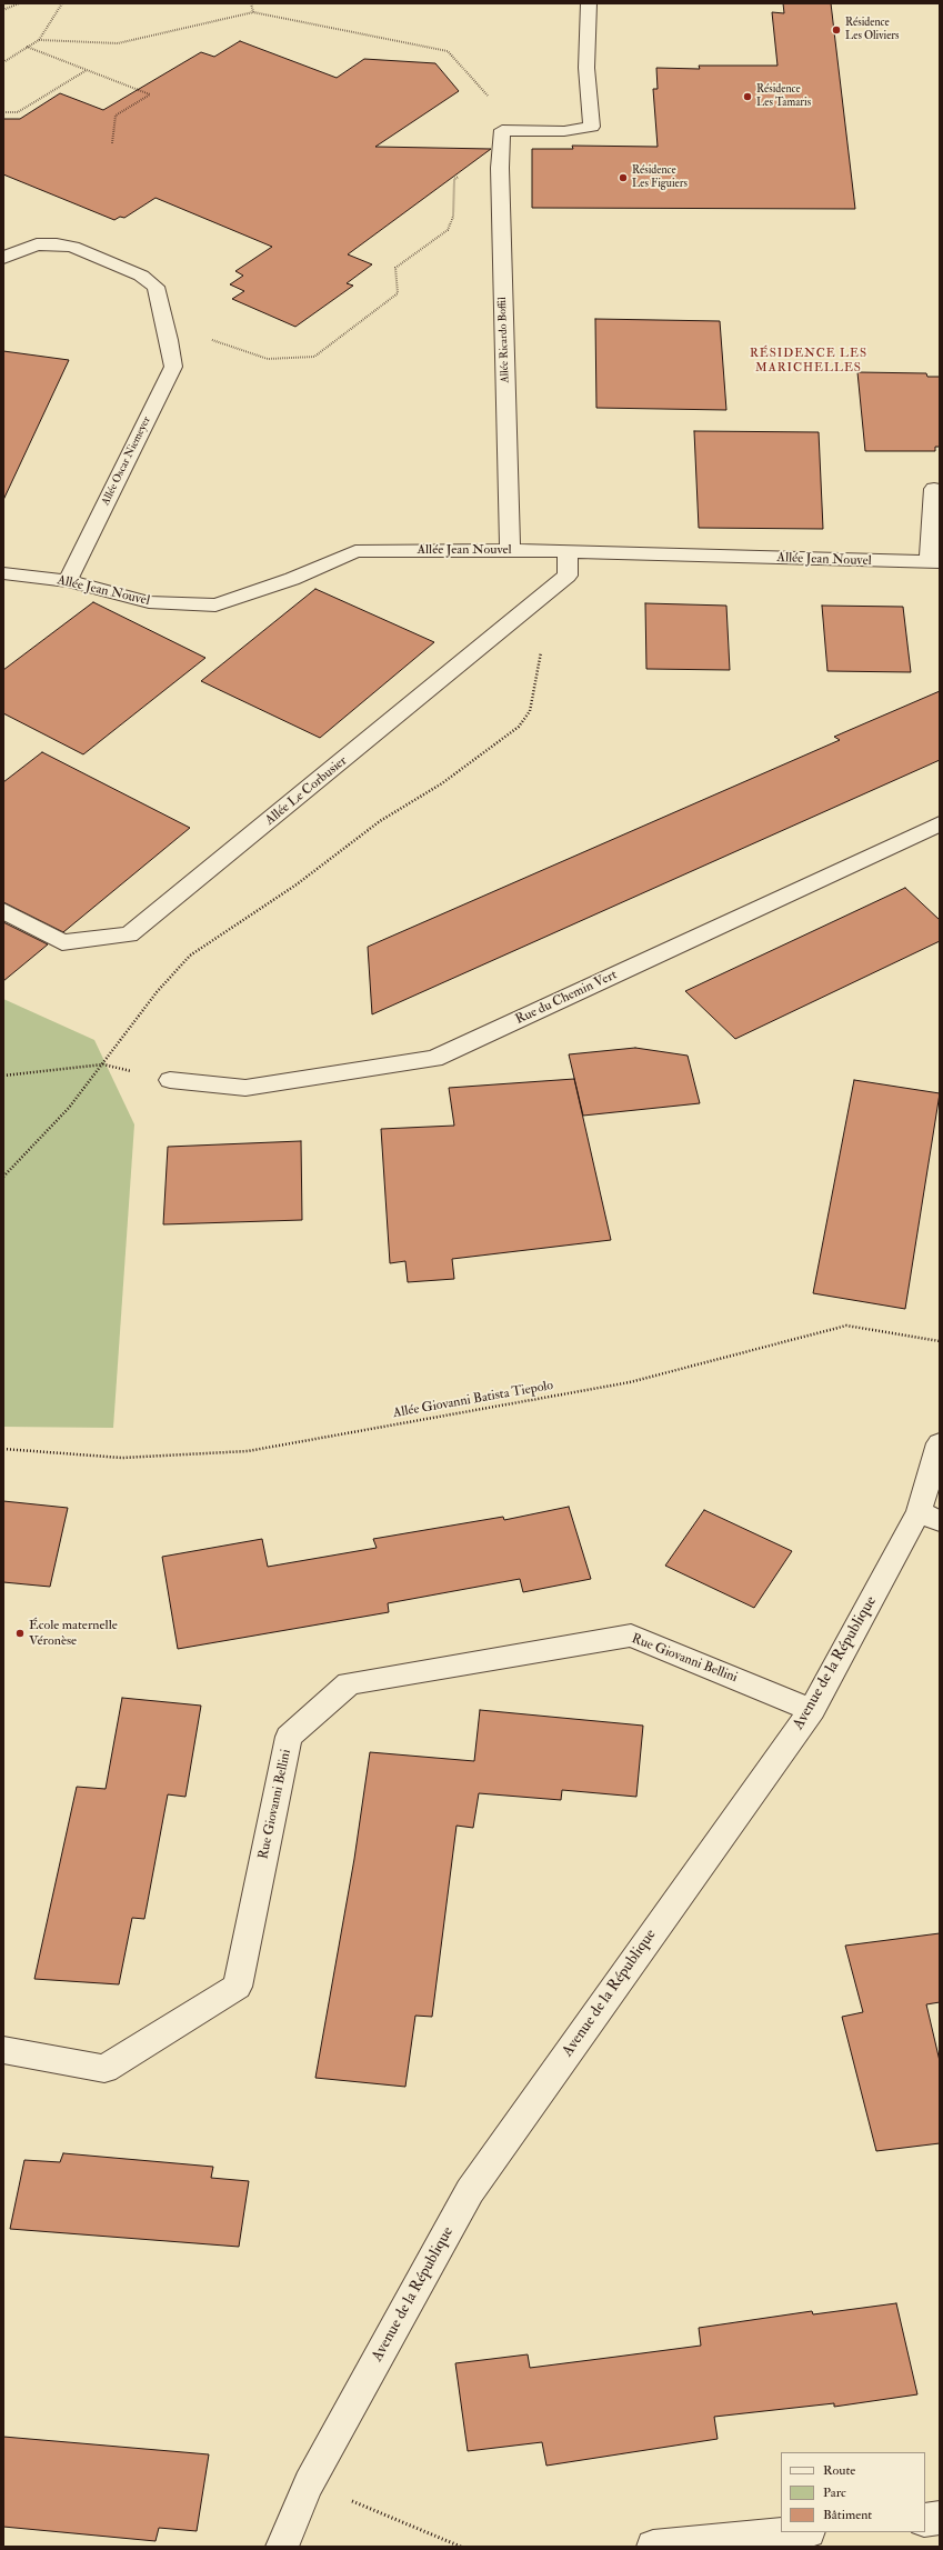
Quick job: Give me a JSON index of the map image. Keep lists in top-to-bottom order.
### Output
{
  "streets": {
    "street": [
      "Allée Ricardo Boffil",
      "Allée Oscar Niemeyer",
      "Allée Jean Nouvel",
      "Allée Le Corbusier",
      "Rue du Chemin Vert",
      "Rue Giovanni Bellini",
      "Avenue de la République"
    ],
    "path": ["Allée Giovanni Batista Tiepolo"]
  },
  "crossings": [
    ["Allée Ricardo Boffil", "Allée Jean Nouvel"],
    ["Allée Oscar Niemeyer", "Allée Jean Nouvel"],
    ["Allée Jean Nouvel", "Allée Le Corbusier"],
    ["Rue Giovanni Bellini", "Avenue de la République"]
  ],
  "districts": ["RÉSIDENCE LES MARICHELLES"],
  "places": [
    "Résidence Les Oliviers",
    "Résidence Les Tamaris",
    "Résidence Les Figuiers",
    "École maternelle Véronèse"
  ],
  "legend": ["Route", "Parc", "Bâtiment"]
}
